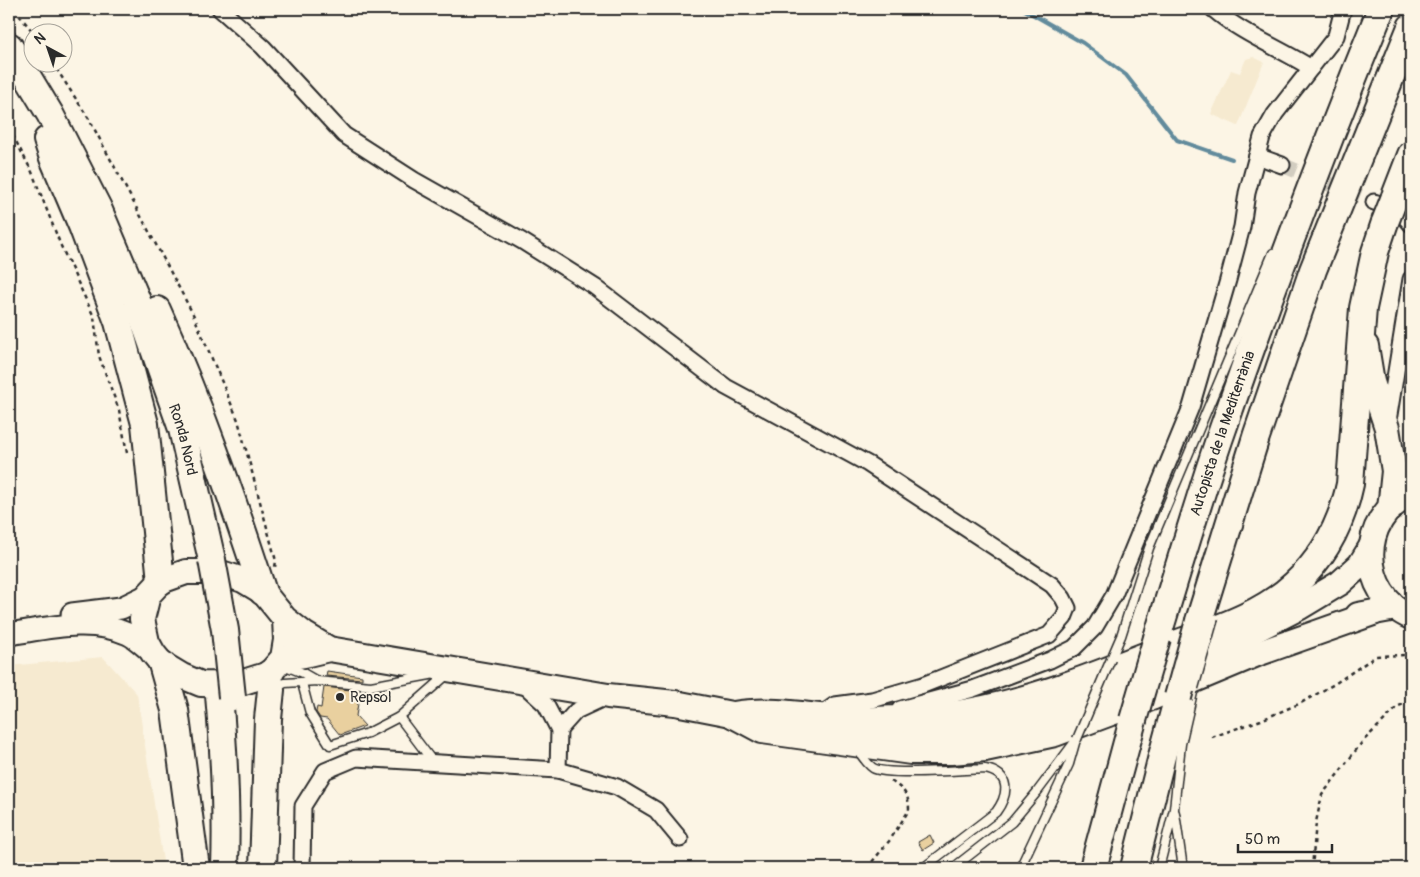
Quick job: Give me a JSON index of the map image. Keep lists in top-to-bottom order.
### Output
{
  "streets": {
    "highway": ["Autopista de la Mediterrània", "Ronda Nord"]
  },
  "places": ["Repsol"],
  "scale_bar": "50 m",
  "north": "top left"
}
